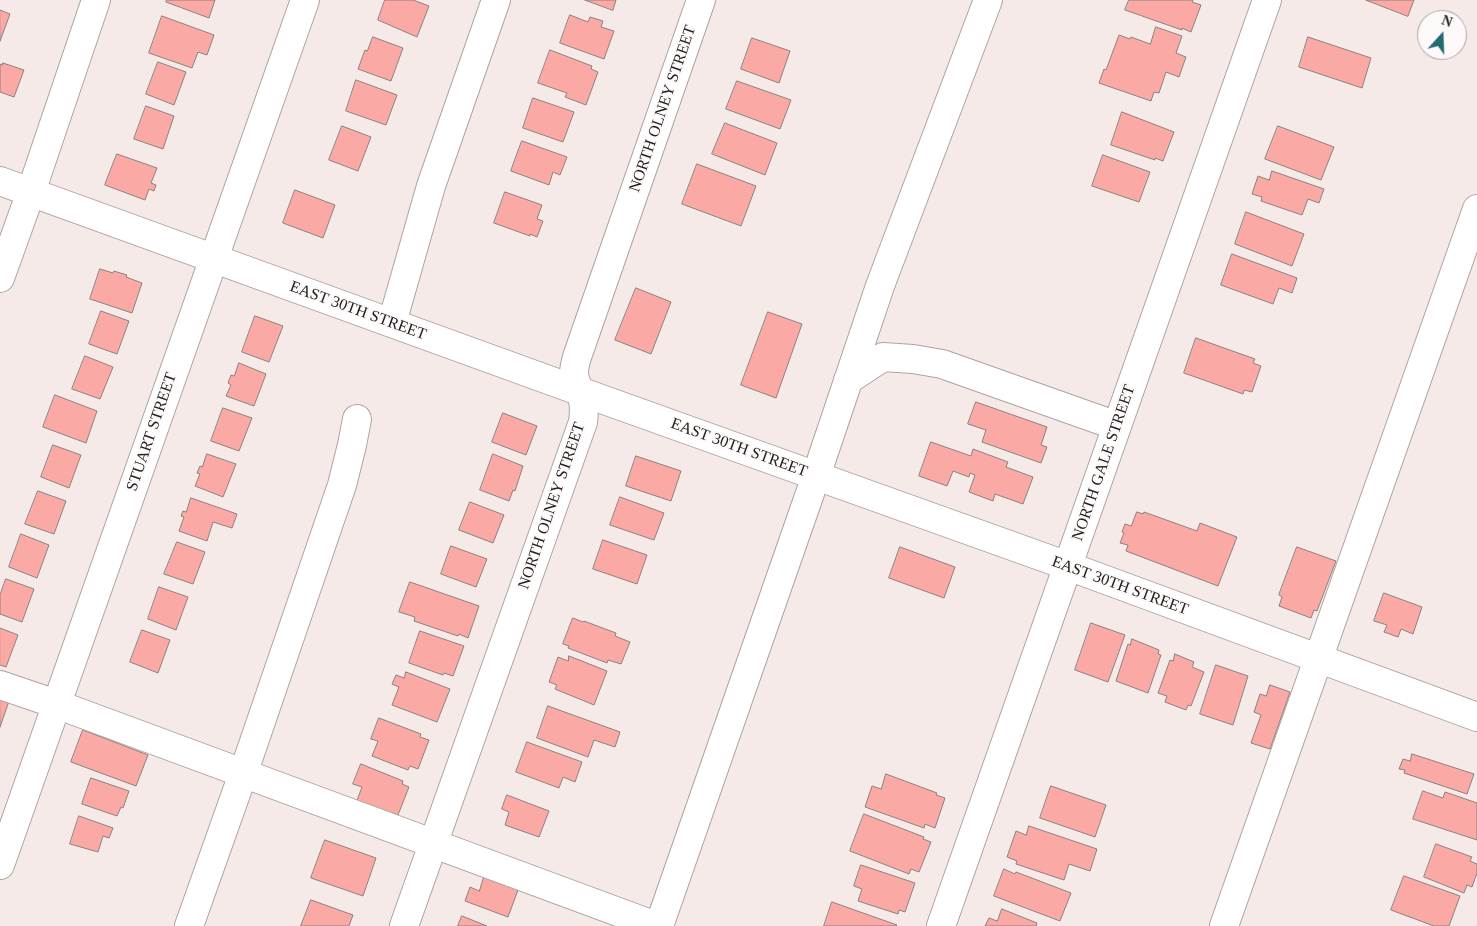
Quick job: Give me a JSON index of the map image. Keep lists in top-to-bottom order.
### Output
{
  "streets": {
    "street": [
      "NORTH OLNEY STREET",
      "EAST 30TH STREET",
      "STUART STREET",
      "NORTH GALE STREET"
    ]
  },
  "crossings": [
    ["NORTH OLNEY STREET", "EAST 30TH STREET"],
    ["EAST 30TH STREET", "STUART STREET"],
    ["EAST 30TH STREET", "NORTH GALE STREET"]
  ],
  "north": "top"
}
